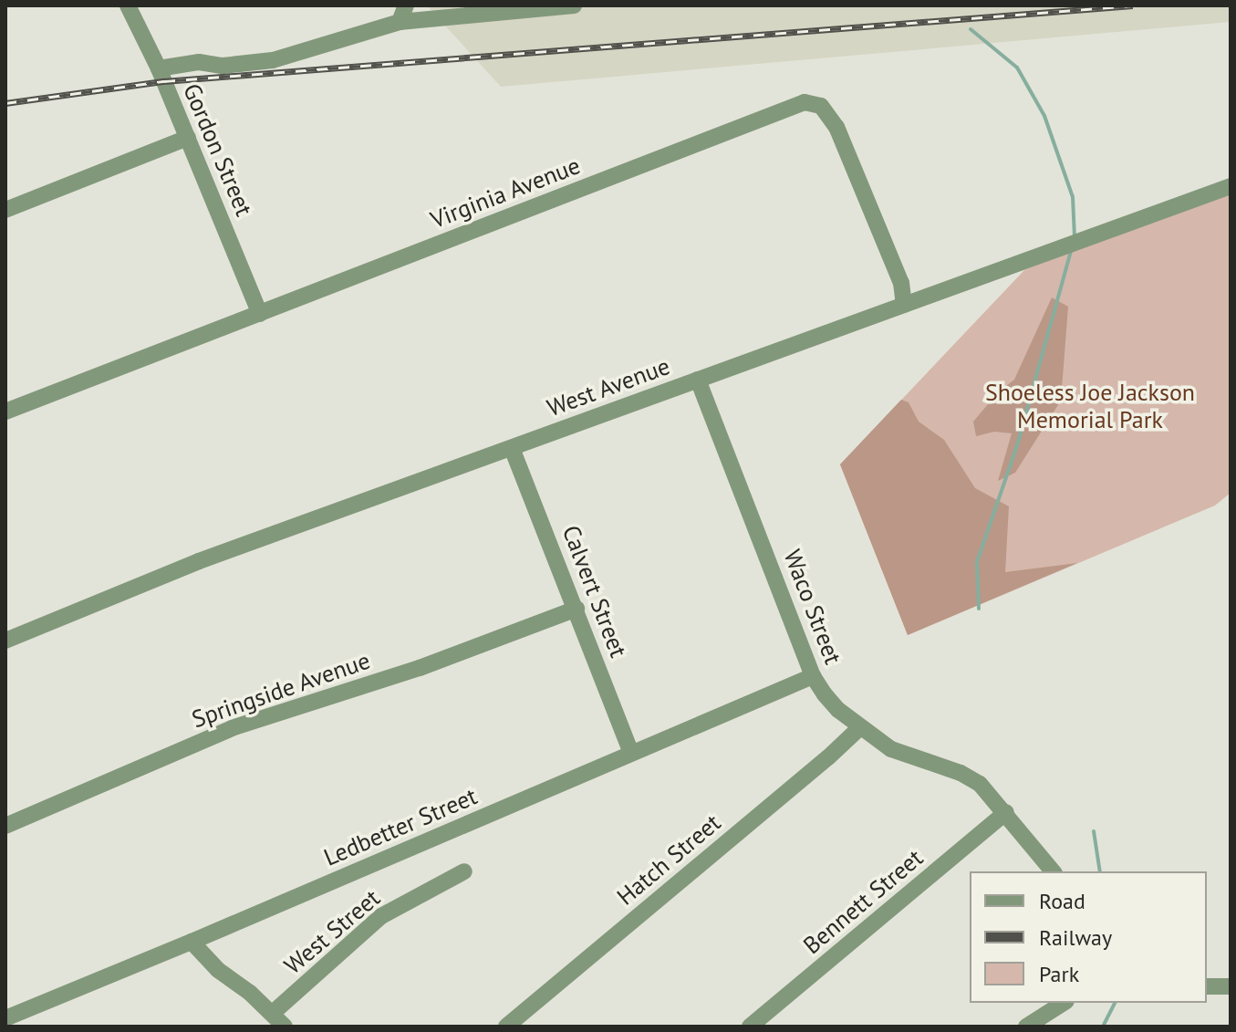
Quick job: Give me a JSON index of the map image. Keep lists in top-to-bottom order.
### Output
{
  "streets": {
    "street": [
      "Gordon Street",
      "Virginia Avenue",
      "West Avenue",
      "Calvert Street",
      "Waco Street",
      "Springside Avenue",
      "Ledbetter Street",
      "Hatch Street",
      "Bennett Street",
      "West Street"
    ]
  },
  "crossings": [
    ["Gordon Street", "Virginia Avenue"],
    ["Virginia Avenue", "West Avenue"],
    ["West Avenue", "Calvert Street"],
    ["West Avenue", "Waco Street"],
    ["Calvert Street", "Springside Avenue"],
    ["Calvert Street", "Ledbetter Street"],
    ["Waco Street", "Ledbetter Street"],
    ["Waco Street", "Hatch Street"],
    ["Waco Street", "Bennett Street"]
  ],
  "parks": ["Shoeless Joe Jackson Memorial Park"],
  "legend": ["Road", "Railway", "Park"]
}
